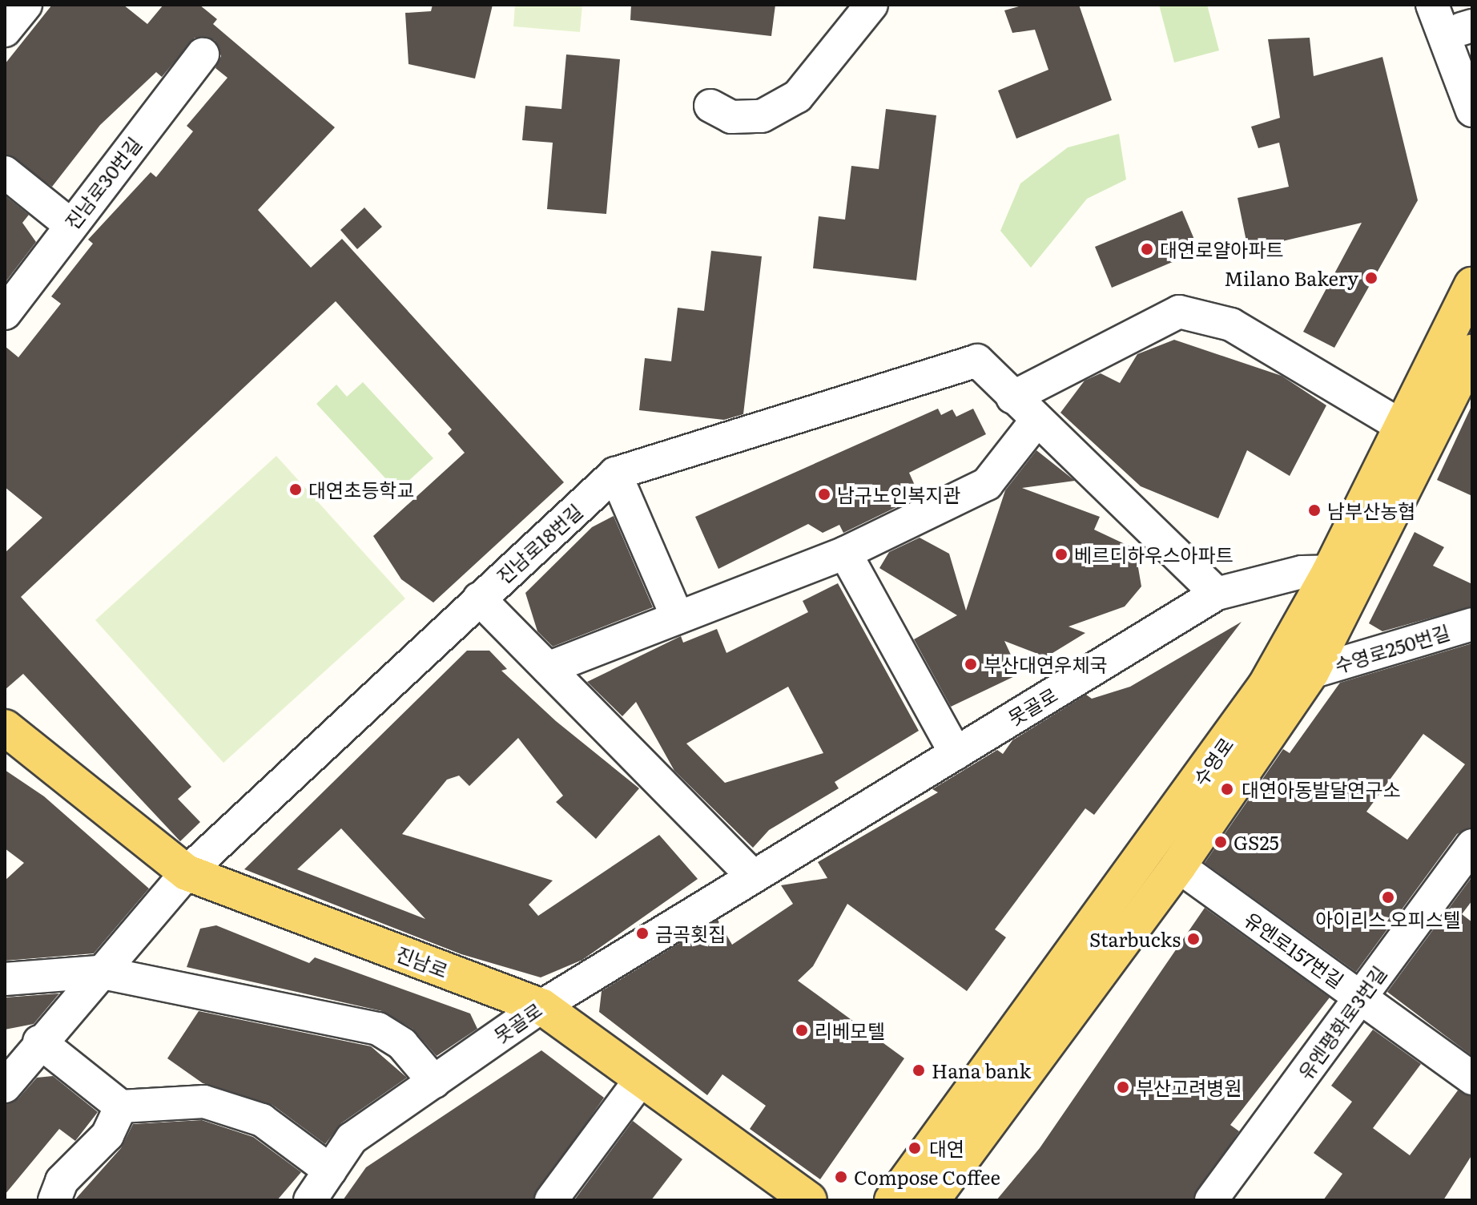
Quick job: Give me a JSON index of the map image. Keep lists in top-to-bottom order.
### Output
{
  "streets": {
    "main road": ["수영로", "진남로"],
    "street": [
      "진남로30번길",
      "진남로18번길",
      "수영로250번길",
      "못골로",
      "유엔로157번길",
      "유엔평화로3번길"
    ]
  },
  "crossings": [
    ["진남로18번길", "진남로"],
    ["수영로250번길", "수영로"],
    ["못골로", "수영로"],
    ["못골로", "진남로"],
    ["수영로", "유엔로157번길"],
    ["유엔로157번길", "유엔평화로3번길"]
  ],
  "places": [
    "대연로얄아파트",
    "Milano Bakery",
    "대연초등학교",
    "남구노인복지관",
    "남부산농협",
    "베르디하우스아파트",
    "부산대연우체국",
    "대연아동발달연구소",
    "GS25",
    "아이리스 오피스텔",
    "금곡횟집",
    "Starbucks",
    "리베모텔",
    "Hana bank",
    "부산고려병원",
    "대연",
    "Compose Coffee"
  ]
}
